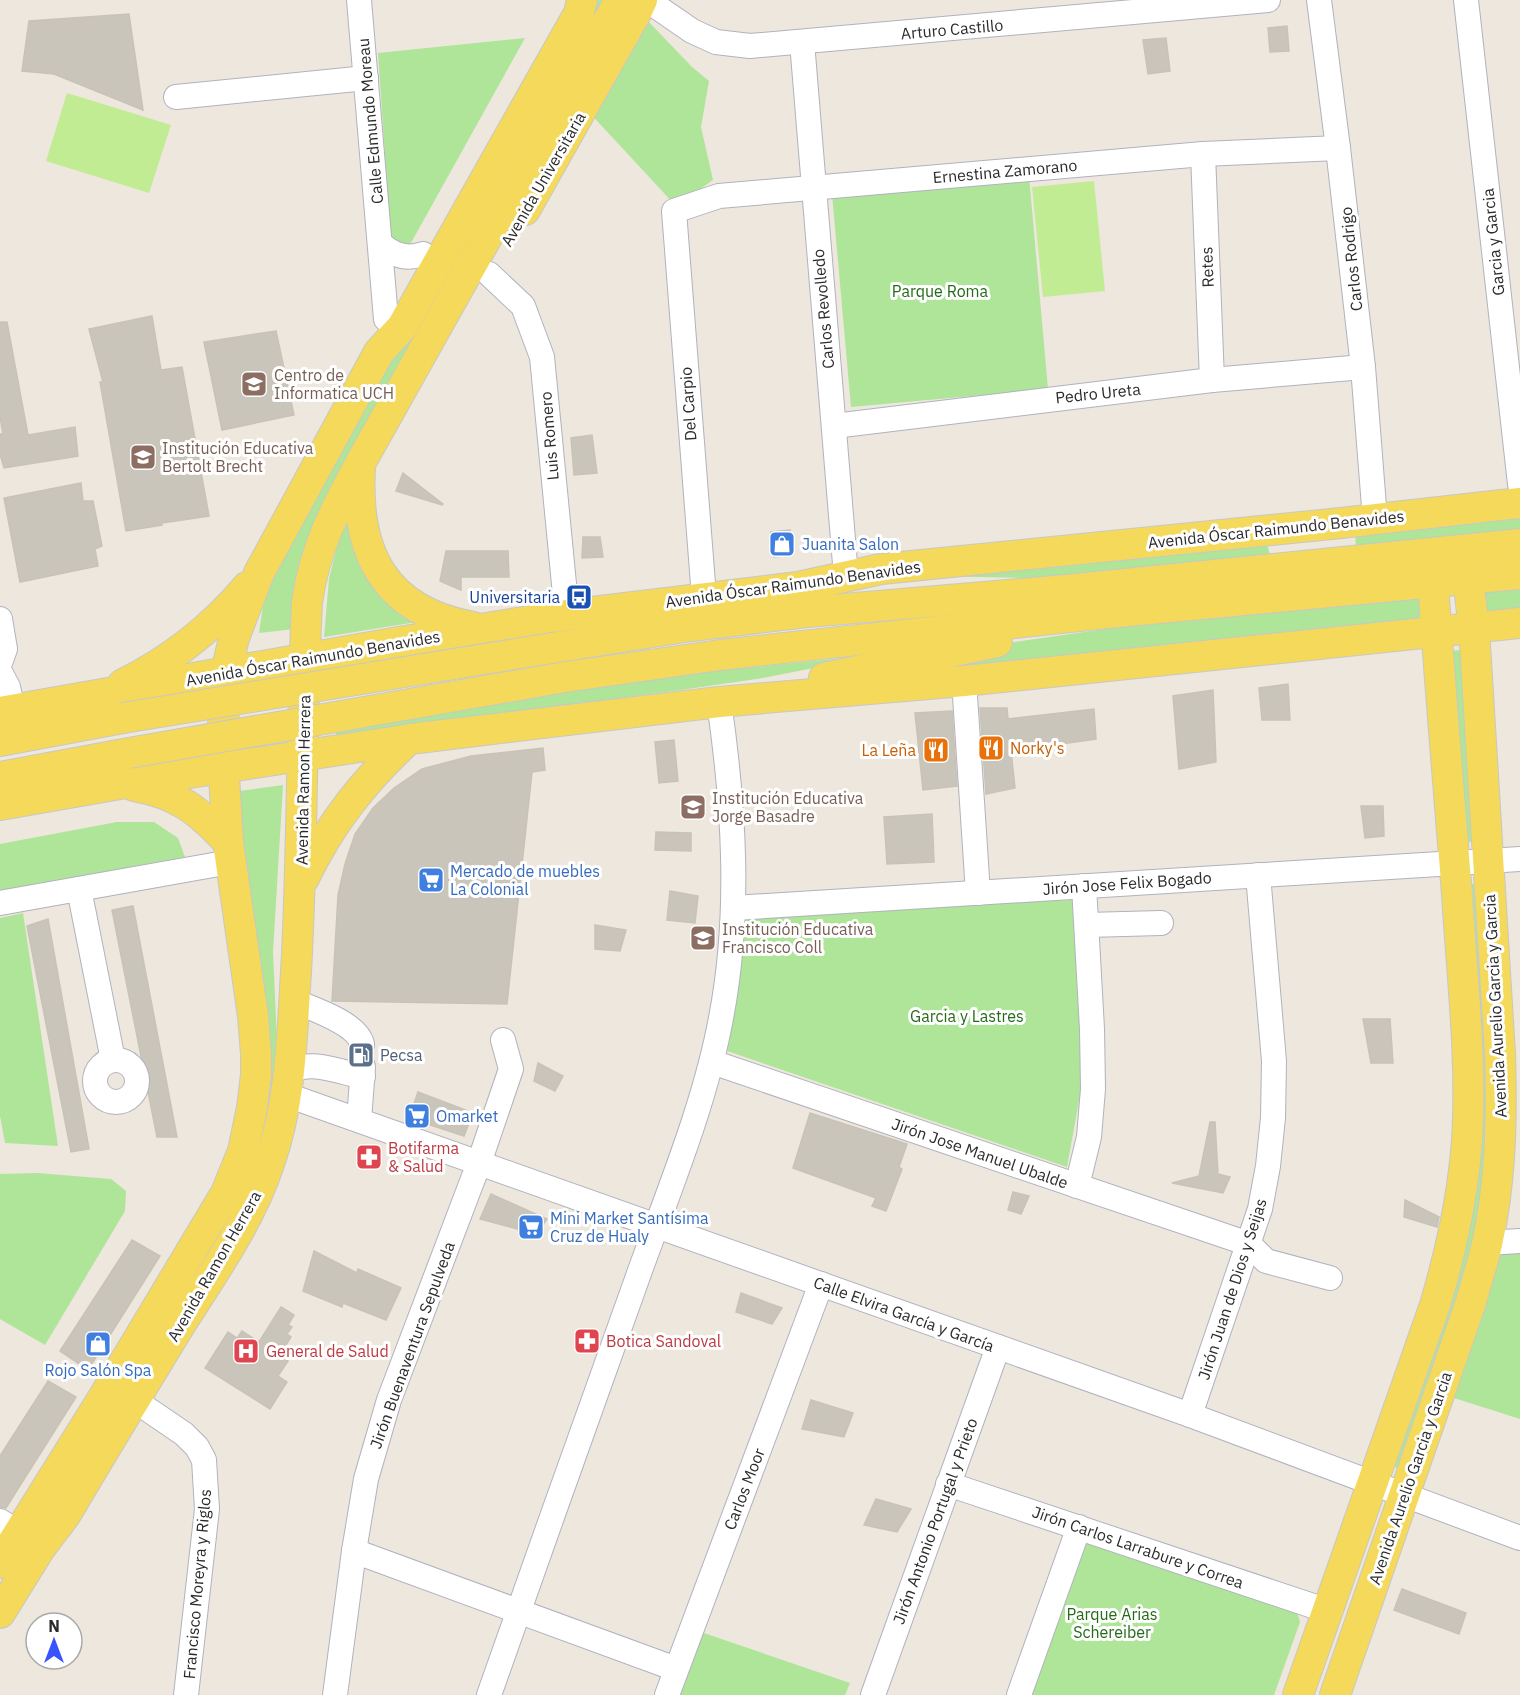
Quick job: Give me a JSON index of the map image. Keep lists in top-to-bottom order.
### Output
{
  "streets": {
    "main road": [
      "Avenida Universitaria",
      "Avenida Óscar Raimundo Benavides",
      "Avenida Ramon Herrera",
      "Avenida Aurelio Garcia y Garcia"
    ],
    "street": [
      "Arturo Castillo",
      "Calle Edmundo Moreau",
      "Ernestina Zamorano",
      "Garcia y Garcia",
      "Carlos Rodrigo",
      "Retes",
      "Carlos Revolledo",
      "Pedro Ureta",
      "Del Carpio",
      "Luis Romero",
      "Jirón Jose Felix Bogado",
      "Jirón Jose Manuel Ubalde",
      "Jirón Juan de Dios y Seijas",
      "Calle Elvira García y García",
      "Jirón Buenaventura Sepulveda",
      "Carlos Moor",
      "Jirón Antonio Portugal y Prieto",
      "Jirón Carlos Larrabure y Correa",
      "Francisco Moreyra y Riglos"
    ]
  },
  "crossings": [
    ["Arturo Castillo", "Carlos Revolledo"],
    ["Ernestina Zamorano", "Carlos Rodrigo"],
    ["Ernestina Zamorano", "Retes"],
    ["Ernestina Zamorano", "Carlos Revolledo"],
    ["Ernestina Zamorano", "Del Carpio"],
    ["Avenida Universitaria", "Luis Romero"],
    ["Avenida Universitaria", "Avenida Óscar Raimundo Benavides"],
    ["Avenida Universitaria", "Avenida Ramon Herrera"],
    ["Carlos Rodrigo", "Pedro Ureta"],
    ["Carlos Rodrigo", "Avenida Óscar Raimundo Benavides"],
    ["Retes", "Pedro Ureta"],
    ["Carlos Revolledo", "Pedro Ureta"],
    ["Carlos Revolledo", "Avenida Óscar Raimundo Benavides"],
    ["Del Carpio", "Avenida Óscar Raimundo Benavides"],
    ["Luis Romero", "Avenida Óscar Raimundo Benavides"],
    ["Avenida Óscar Raimundo Benavides", "Avenida Ramon Herrera"],
    ["Avenida Ramon Herrera", "Calle Elvira García y García"],
    ["Avenida Ramon Herrera", "Francisco Moreyra y Riglos"],
    ["Jirón Jose Felix Bogado", "Avenida Aurelio Garcia y Garcia"],
    ["Jirón Jose Felix Bogado", "Jirón Juan de Dios y Seijas"],
    ["Avenida Aurelio Garcia y Garcia", "Calle Elvira García y García"],
    ["Avenida Aurelio Garcia y Garcia", "Jirón Carlos Larrabure y Correa"],
    ["Jirón Jose Manuel Ubalde", "Jirón Juan de Dios y Seijas"],
    ["Jirón Juan de Dios y Seijas", "Calle Elvira García y García"],
    ["Calle Elvira García y García", "Jirón Buenaventura Sepulveda"],
    ["Calle Elvira García y García", "Carlos Moor"],
    ["Calle Elvira García y García", "Jirón Antonio Portugal y Prieto"],
    ["Jirón Antonio Portugal y Prieto", "Jirón Carlos Larrabure y Correa"]
  ],
  "parks": ["Parque Roma", "Garcia y Lastres", "Parque Arias Schereiber"],
  "places": {
    "school or university": [
      "Centro de Informatica UCH",
      "Institución Educativa Bertolt Brecht",
      "Institución Educativa Jorge Basadre",
      "Institución Educativa Francisco Coll"
    ],
    "shop": ["Juanita Salon", "Rojo Salón Spa"],
    "bus stop": ["Universitaria"],
    "restaurant": ["Norky's", "La Leña"],
    "supermarket": ["Mercado de muebles La Colonial", "Omarket", "Mini Market Santísima Cruz de Hualy"],
    "fuel station": ["Pecsa"],
    "pharmacy": ["Botifarma & Salud", "Botica Sandoval"],
    "hospital": ["General de Salud"]
  },
  "north": "top"
}
